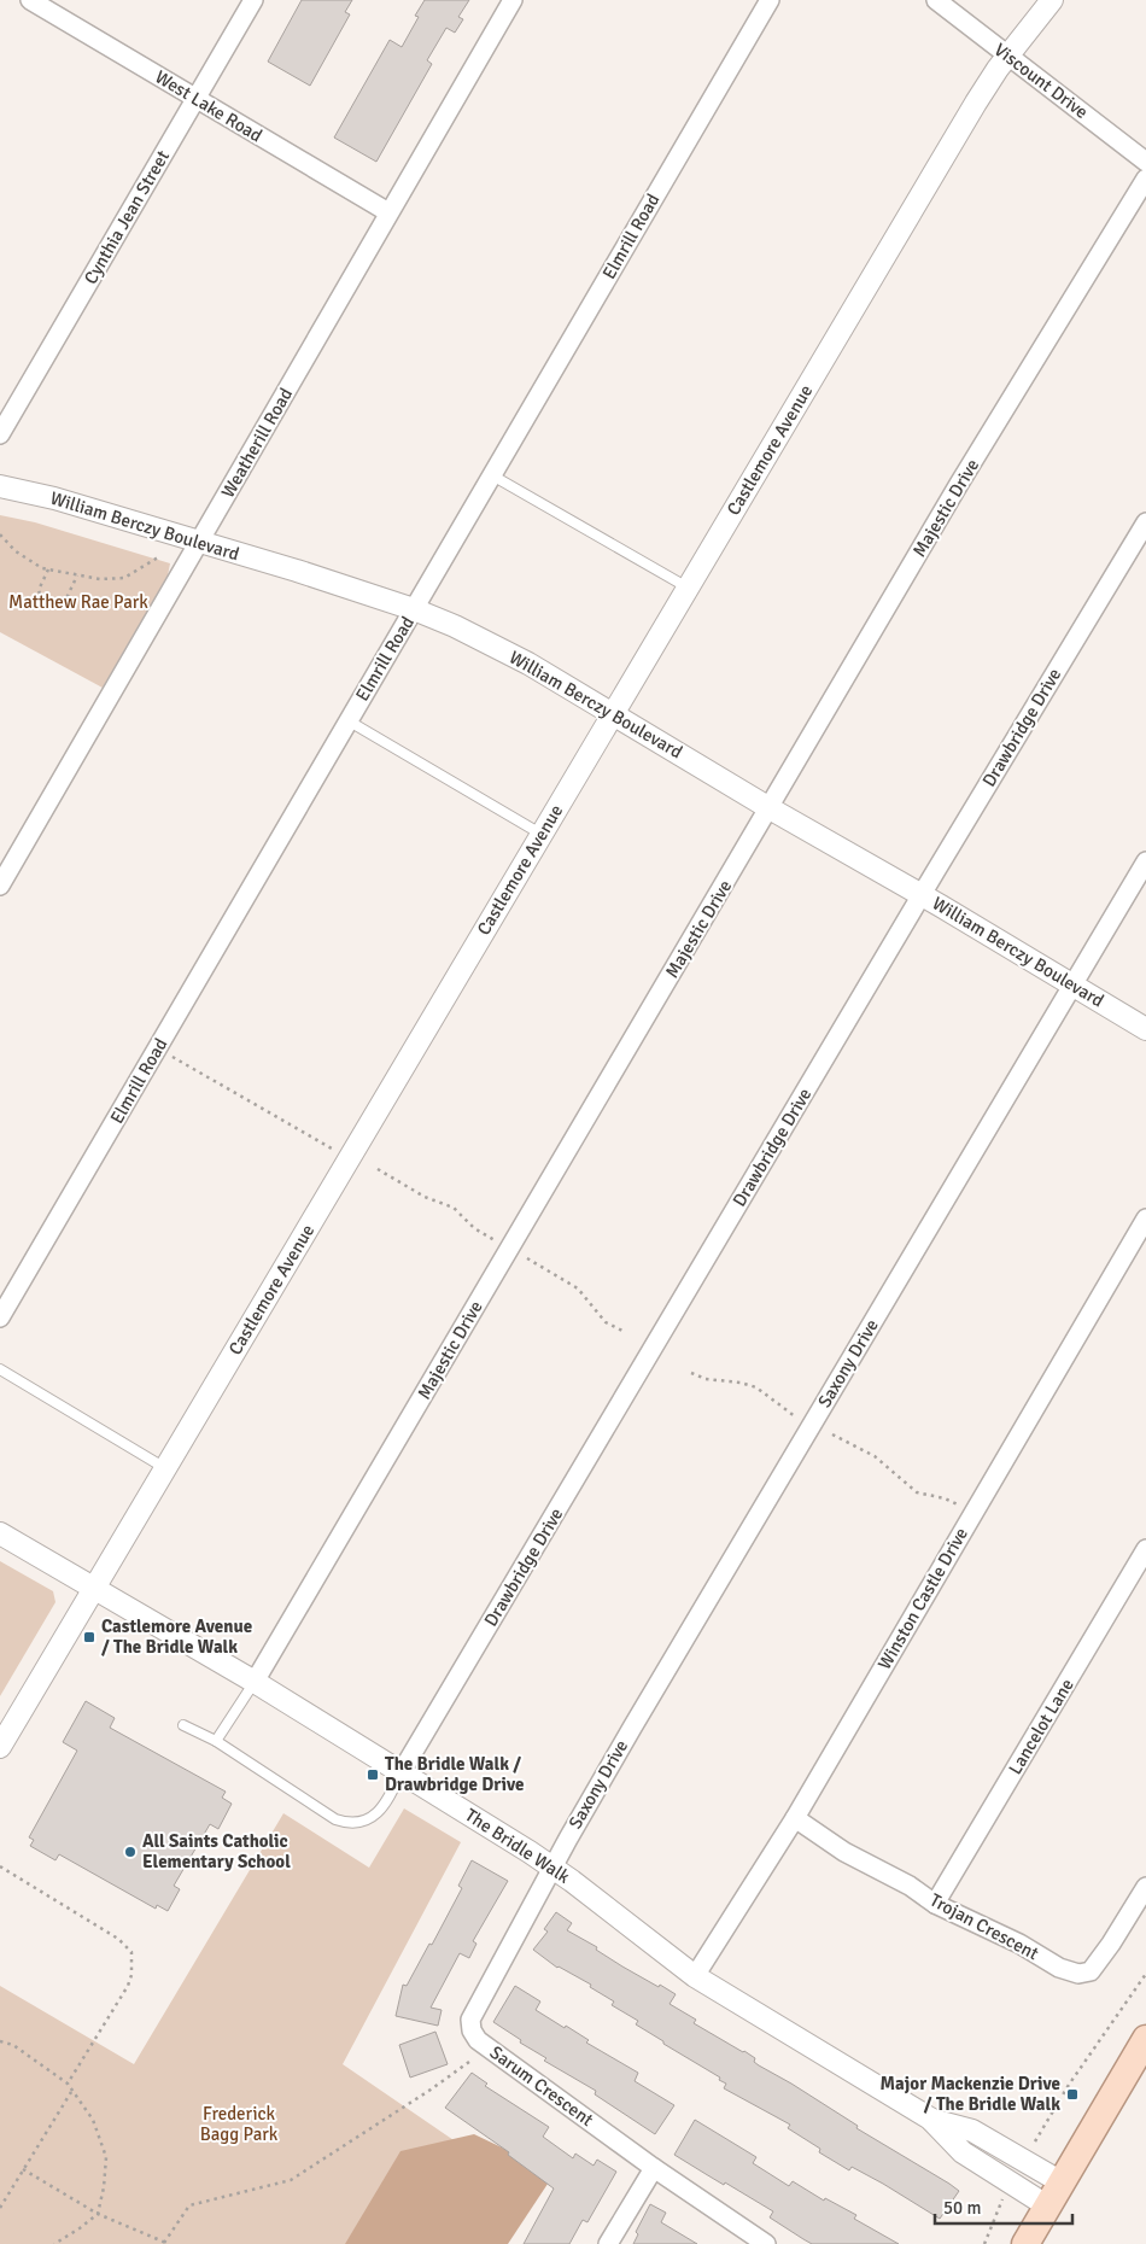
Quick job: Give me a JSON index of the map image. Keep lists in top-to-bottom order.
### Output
{
  "streets": {
    "street": [
      "Viscount Drive",
      "West Lake Road",
      "Cynthia Jean Street",
      "Elmrill Road",
      "Weatherill Road",
      "Castlemore Avenue",
      "Majestic Drive",
      "William Berczy Boulevard",
      "Drawbridge Drive",
      "Saxony Drive",
      "Winston Castle Drive",
      "Lancelot Lane",
      "The Bridle Walk",
      "Trojan Crescent",
      "Sarum Crescent"
    ]
  },
  "crossings": [
    ["Viscount Drive", "Castlemore Avenue"],
    ["West Lake Road", "Cynthia Jean Street"],
    ["West Lake Road", "Weatherill Road"],
    ["Elmrill Road", "William Berczy Boulevard"],
    ["Weatherill Road", "William Berczy Boulevard"],
    ["Castlemore Avenue", "William Berczy Boulevard"],
    ["Castlemore Avenue", "The Bridle Walk"],
    ["Majestic Drive", "William Berczy Boulevard"],
    ["Majestic Drive", "The Bridle Walk"],
    ["William Berczy Boulevard", "Drawbridge Drive"],
    ["William Berczy Boulevard", "Saxony Drive"],
    ["Drawbridge Drive", "The Bridle Walk"],
    ["Saxony Drive", "The Bridle Walk"],
    ["Saxony Drive", "Sarum Crescent"],
    ["Winston Castle Drive", "The Bridle Walk"],
    ["Winston Castle Drive", "Trojan Crescent"],
    ["Lancelot Lane", "Trojan Crescent"],
    ["The Bridle Walk", "Sarum Crescent"]
  ],
  "parks": ["Matthew Rae Park", "Frederick Bagg Park"],
  "places": {
    "transit": ["Castlemore Avenue / The Bridle Walk", "The Bridle Walk / Drawbridge Drive", "Major Mackenzie Drive / The Bridle Walk"],
    "other": ["All Saints Catholic Elementary School"]
  },
  "scale_bar": "50 m"
}
